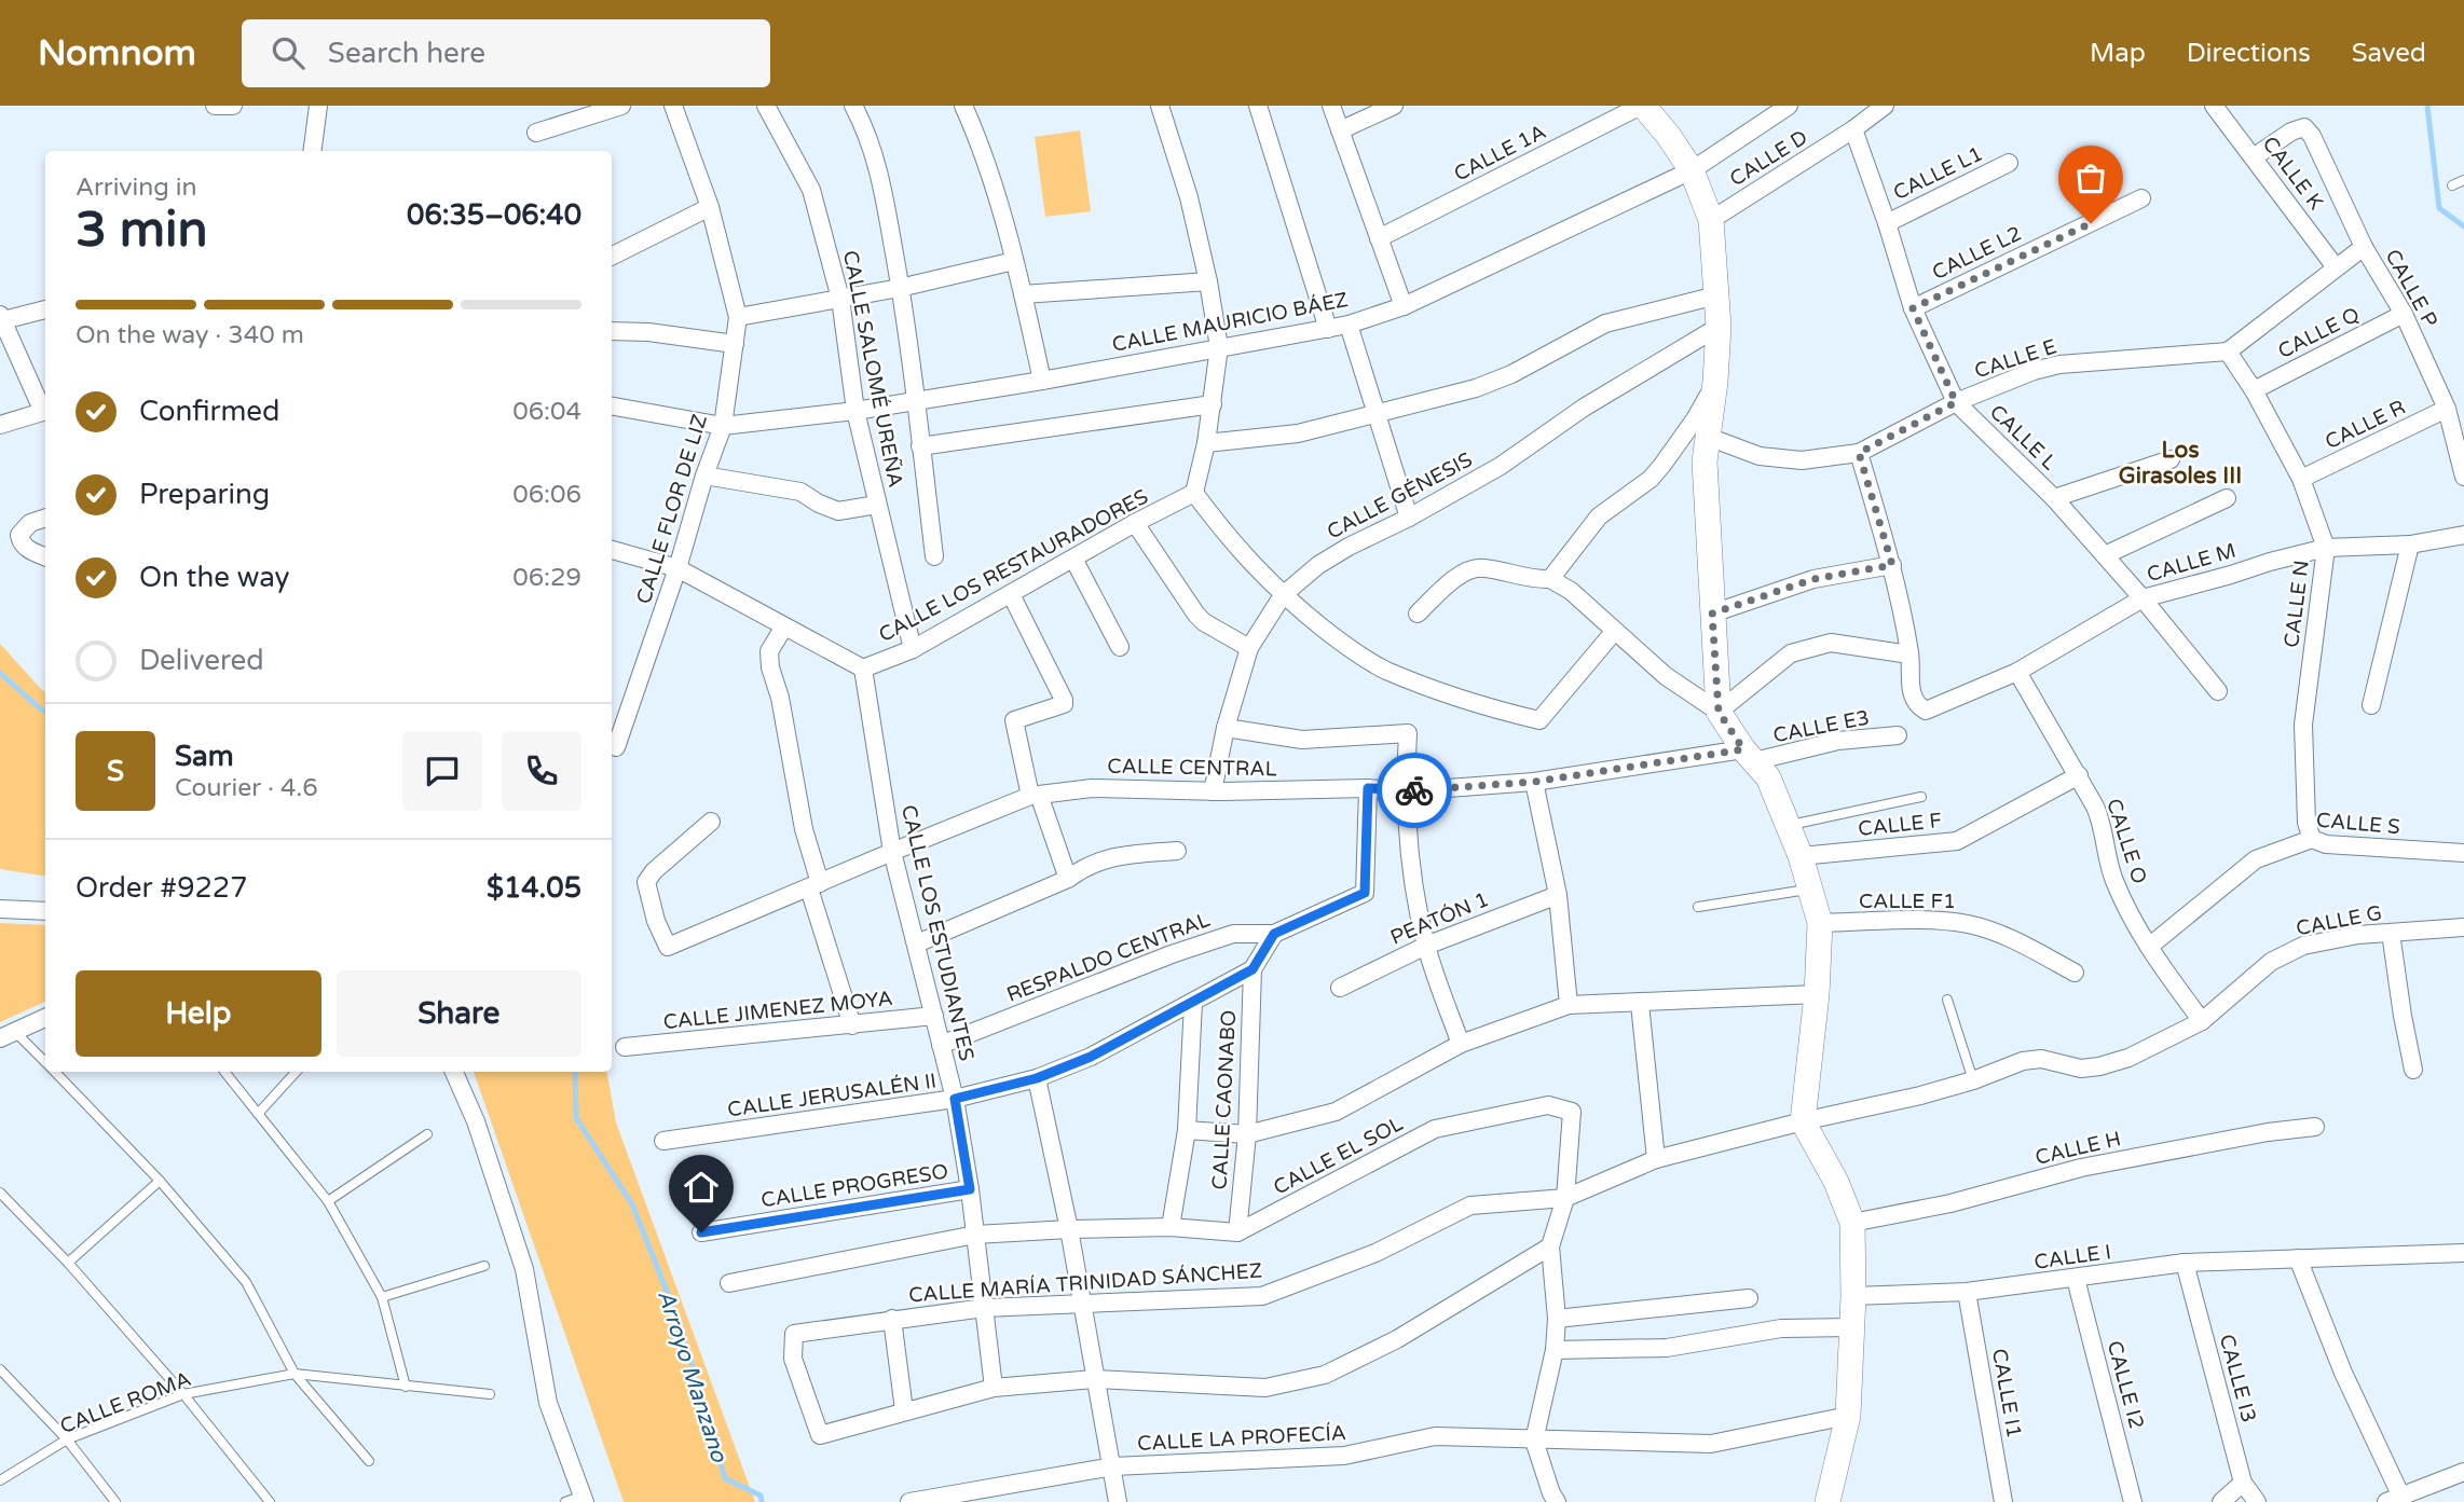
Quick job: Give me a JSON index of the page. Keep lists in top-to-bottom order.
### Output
{
  "streets": {
    "street": [
      "CALLE 1A",
      "CALLE D",
      "CALLE L1",
      "CALLE K",
      "CALLE L2",
      "CALLE P",
      "CALLE MAURICIO BÁEZ",
      "CALLE Q",
      "CALLE E",
      "CALLE SALOMÉ UREÑA",
      "CALLE R",
      "CALLE L",
      "CALLE GÉNESIS",
      "CALLE FLOR DE LIZ",
      "CALLE M",
      "CALLE LOS RESTAURADORES",
      "CALLE N",
      "CALLE E3",
      "CALLE CENTRAL",
      "CALLE S",
      "CALLE F",
      "CALLE O",
      "CALLE F1",
      "PEATÓN 1",
      "CALLE G",
      "CALLE LOS ESTUDIANTES",
      "RESPALDO CENTRAL",
      "CALLE JIMENEZ MOYA",
      "CALLE JERUSALÉN II",
      "CALLE CAONABO",
      "CALLE H",
      "CALLE EL SOL",
      "CALLE PROGRESO",
      "CALLE I",
      "CALLE MARÍA TRINIDAD SÁNCHEZ",
      "CALLE I3",
      "CALLE I2",
      "CALLE I1",
      "CALLE LA PROFECÍA"
    ],
    "lane": ["CALLE ROMA"]
  },
  "crossings": [
    ["CALLE D", "CALLE L"],
    ["CALLE L1", "CALLE L"],
    ["CALLE K", "CALLE P"],
    ["CALLE L2", "CALLE L"],
    ["CALLE P", "CALLE Q"],
    ["CALLE P", "CALLE R"],
    ["CALLE MAURICIO BÁEZ", "CALLE SALOMÉ UREÑA"],
    ["CALLE MAURICIO BÁEZ", "CALLE FLOR DE LIZ"],
    ["CALLE Q", "CALLE N"],
    ["CALLE E", "CALLE L"],
    ["CALLE E", "CALLE N"],
    ["CALLE SALOMÉ UREÑA", "CALLE LOS RESTAURADORES"],
    ["CALLE R", "CALLE N"],
    ["CALLE L", "CALLE M"],
    ["CALLE GÉNESIS", "CALLE CENTRAL"],
    ["CALLE M", "CALLE N"],
    ["CALLE M", "CALLE O"],
    ["CALLE LOS RESTAURADORES", "CALLE LOS ESTUDIANTES"],
    ["CALLE N", "CALLE S"],
    ["CALLE E3", "CALLE CENTRAL"],
    ["CALLE CENTRAL", "CALLE LOS ESTUDIANTES"],
    ["CALLE CENTRAL", "RESPALDO CENTRAL"],
    ["CALLE S", "CALLE O"],
    ["CALLE F", "CALLE O"],
    ["CALLE O", "CALLE G"],
    ["CALLE G", "CALLE MARÍA TRINIDAD SÁNCHEZ"],
    ["CALLE LOS ESTUDIANTES", "RESPALDO CENTRAL"],
    ["CALLE LOS ESTUDIANTES", "CALLE JIMENEZ MOYA"],
    ["CALLE LOS ESTUDIANTES", "CALLE JERUSALÉN II"],
    ["CALLE LOS ESTUDIANTES", "CALLE PROGRESO"],
    ["CALLE LOS ESTUDIANTES", "CALLE MARÍA TRINIDAD SÁNCHEZ"],
    ["RESPALDO CENTRAL", "CALLE JERUSALÉN II"],
    ["CALLE JERUSALÉN II", "CALLE CAONABO"],
    ["CALLE CAONABO", "CALLE EL SOL"],
    ["CALLE EL SOL", "CALLE MARÍA TRINIDAD SÁNCHEZ"],
    ["CALLE EL SOL", "CALLE LA PROFECÍA"],
    ["CALLE I", "CALLE I3"],
    ["CALLE I", "CALLE I2"],
    ["CALLE I", "CALLE I1"]
  ],
  "districts": ["Los Girasoles III"],
  "water": ["Arroyo Manzano"],
  "page": {
    "header": "Nomnom",
    "search": "Search here",
    "nav": ["Map", "Directions", "Saved"],
    "heading": ["3 min", "Arriving in", "06:35–06:40"],
    "panel": [
      "Sam",
      "Courier · 4.6",
      "Order #9227",
      "$14.05"
    ],
    "bar": "On the way · 340 m",
    "list": [
      ["Confirmed", "06:04"],
      ["Preparing", "06:06"],
      ["On the way", "06:29"],
      "Delivered"
    ],
    "round": "S",
    "buttons": ["Help", "Share"]
  }
}
